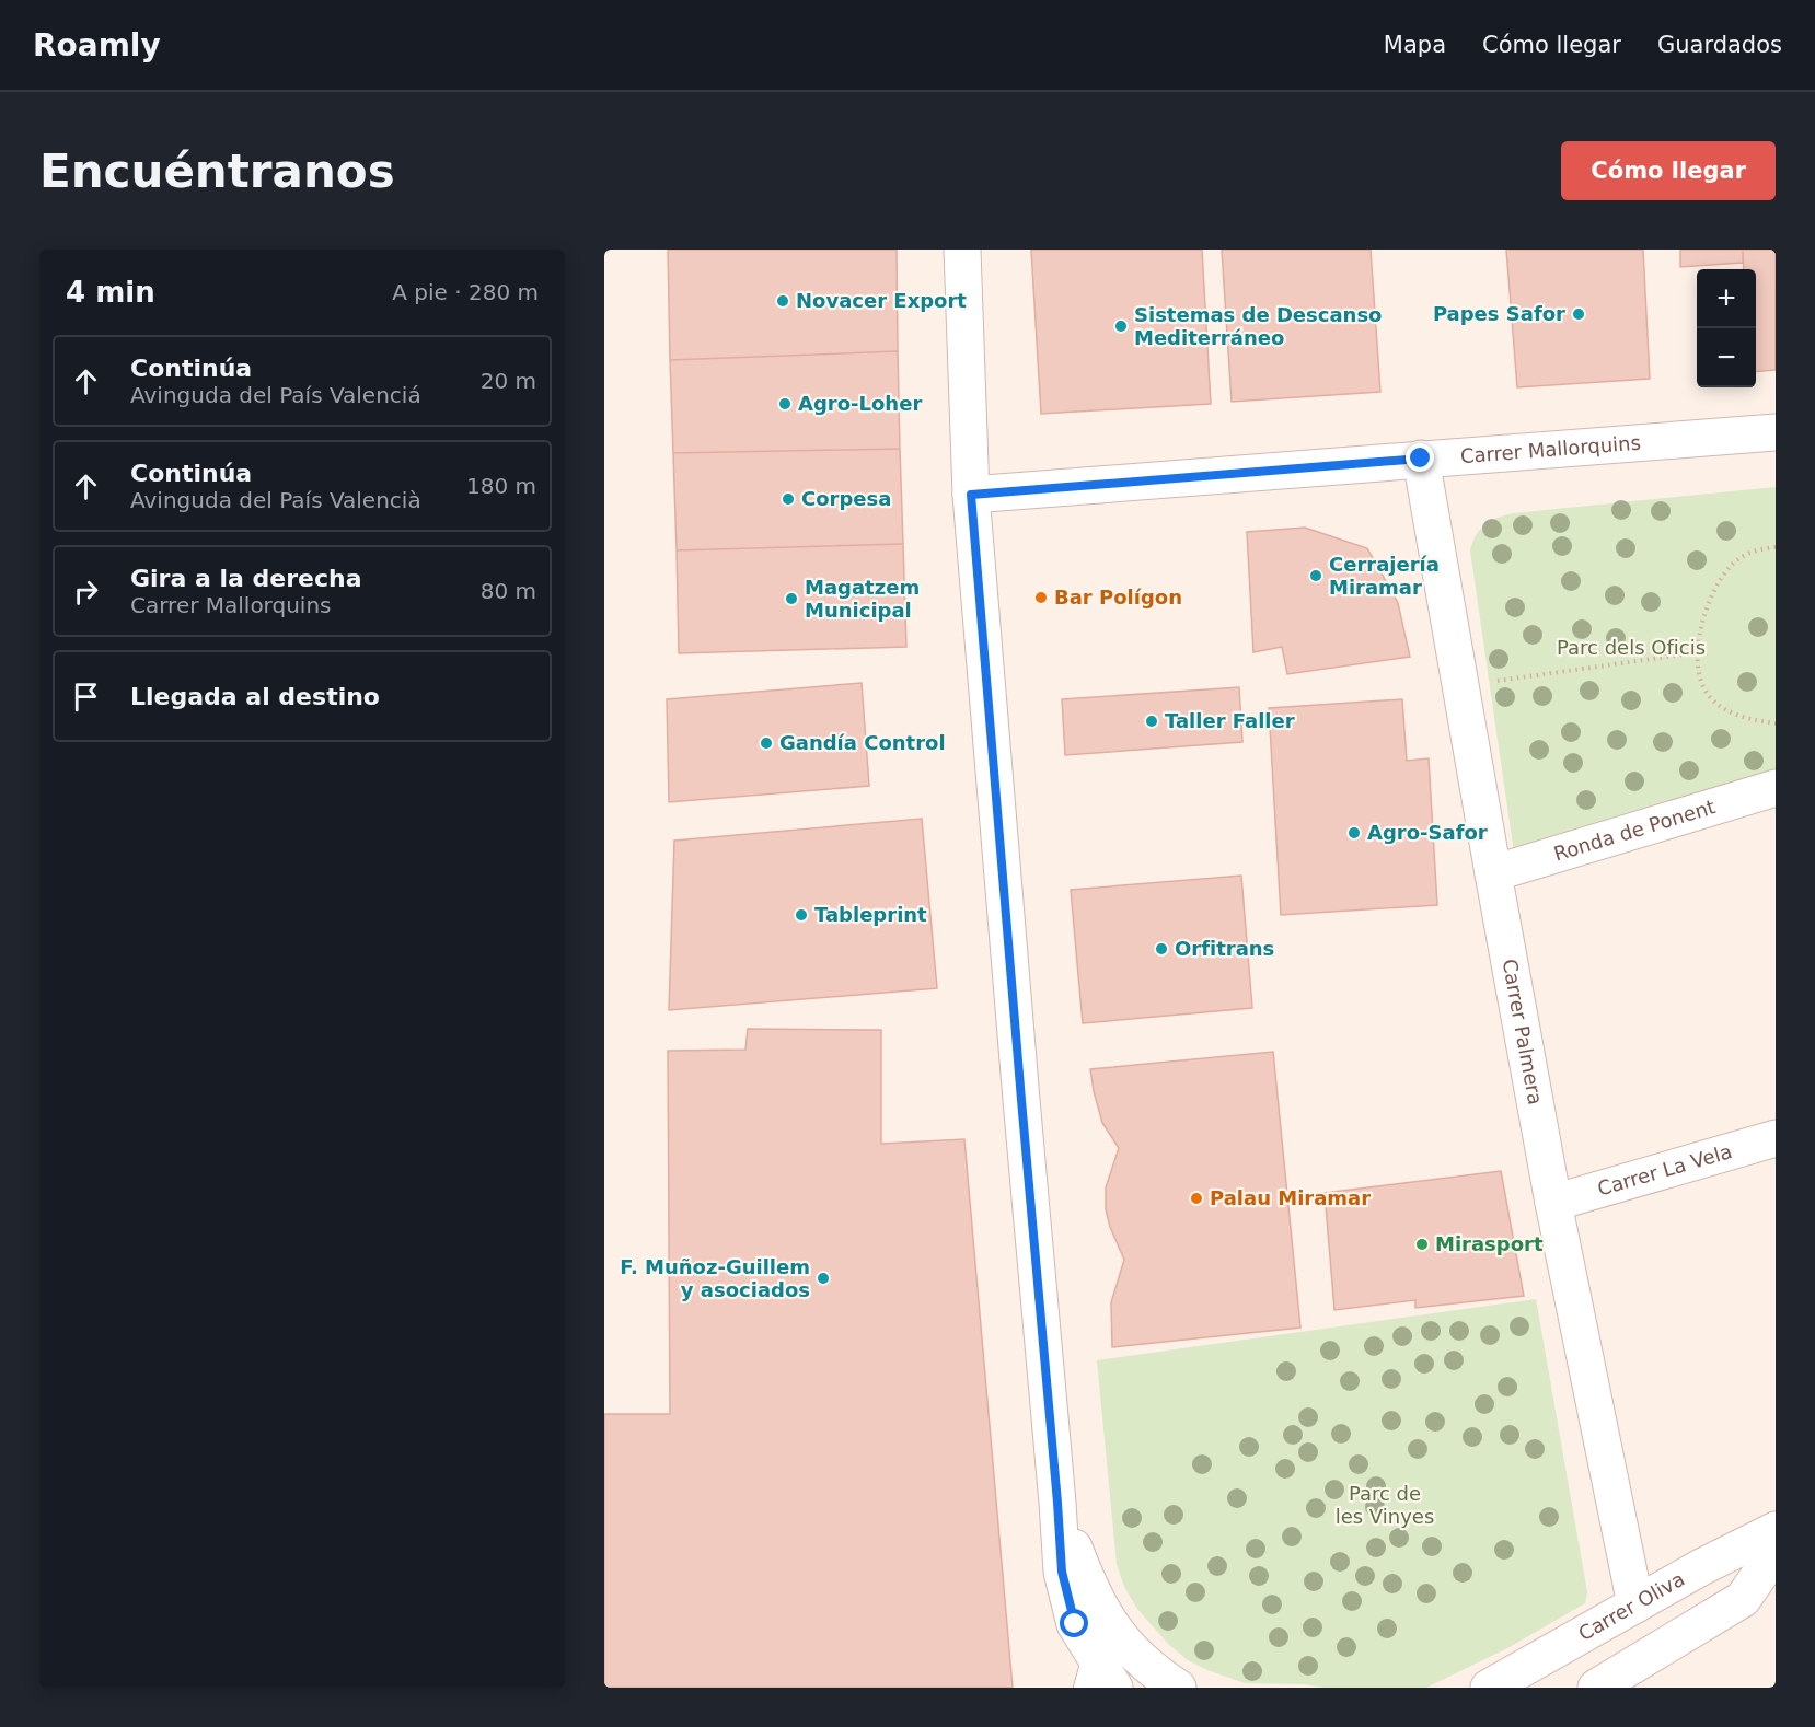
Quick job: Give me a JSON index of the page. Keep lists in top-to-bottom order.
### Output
{
  "streets": {
    "street": [
      "Carrer Mallorquins",
      "Ronda de Ponent",
      "Carrer Palmera",
      "Carrer La Vela",
      "Carrer Oliva"
    ]
  },
  "crossings": [
    ["Carrer Mallorquins", "Carrer Palmera"],
    ["Ronda de Ponent", "Carrer Palmera"],
    ["Carrer Palmera", "Carrer La Vela"],
    ["Carrer Palmera", "Carrer Oliva"]
  ],
  "parks": ["Parc dels Oficis", "Parc de les Vinyes"],
  "places": [
    "Novacer Export",
    "Papes Safor",
    "Sistemas de Descanso Mediterráneo",
    "Agro-Loher",
    "Corpesa",
    "Cerrajería Miramar",
    "Bar Polígon",
    "Magatzem Municipal",
    "Taller Faller",
    "Gandía Control",
    "Agro-Safor",
    "Tableprint",
    "Orfitrans",
    "Palau Miramar",
    "Mirasport",
    "F. Muñoz-Guillem y asociados"
  ],
  "page": {
    "header": "Roamly",
    "nav": ["Mapa", "Cómo llegar", "Guardados"],
    "buttons": "Cómo llegar",
    "title": "Encuéntranos",
    "heading": ["4 min", "A pie · 280 m"],
    "map_buttons": ["+", "−"],
    "list": [
      ["Continúa", "Avinguda del País Valenciá", "20 m"],
      ["Continúa", "Avinguda del País Valencià", "180 m"],
      ["Gira a la derecha", "Carrer Mallorquins", "80 m"],
      "Llegada al destino"
    ]
  }
}
